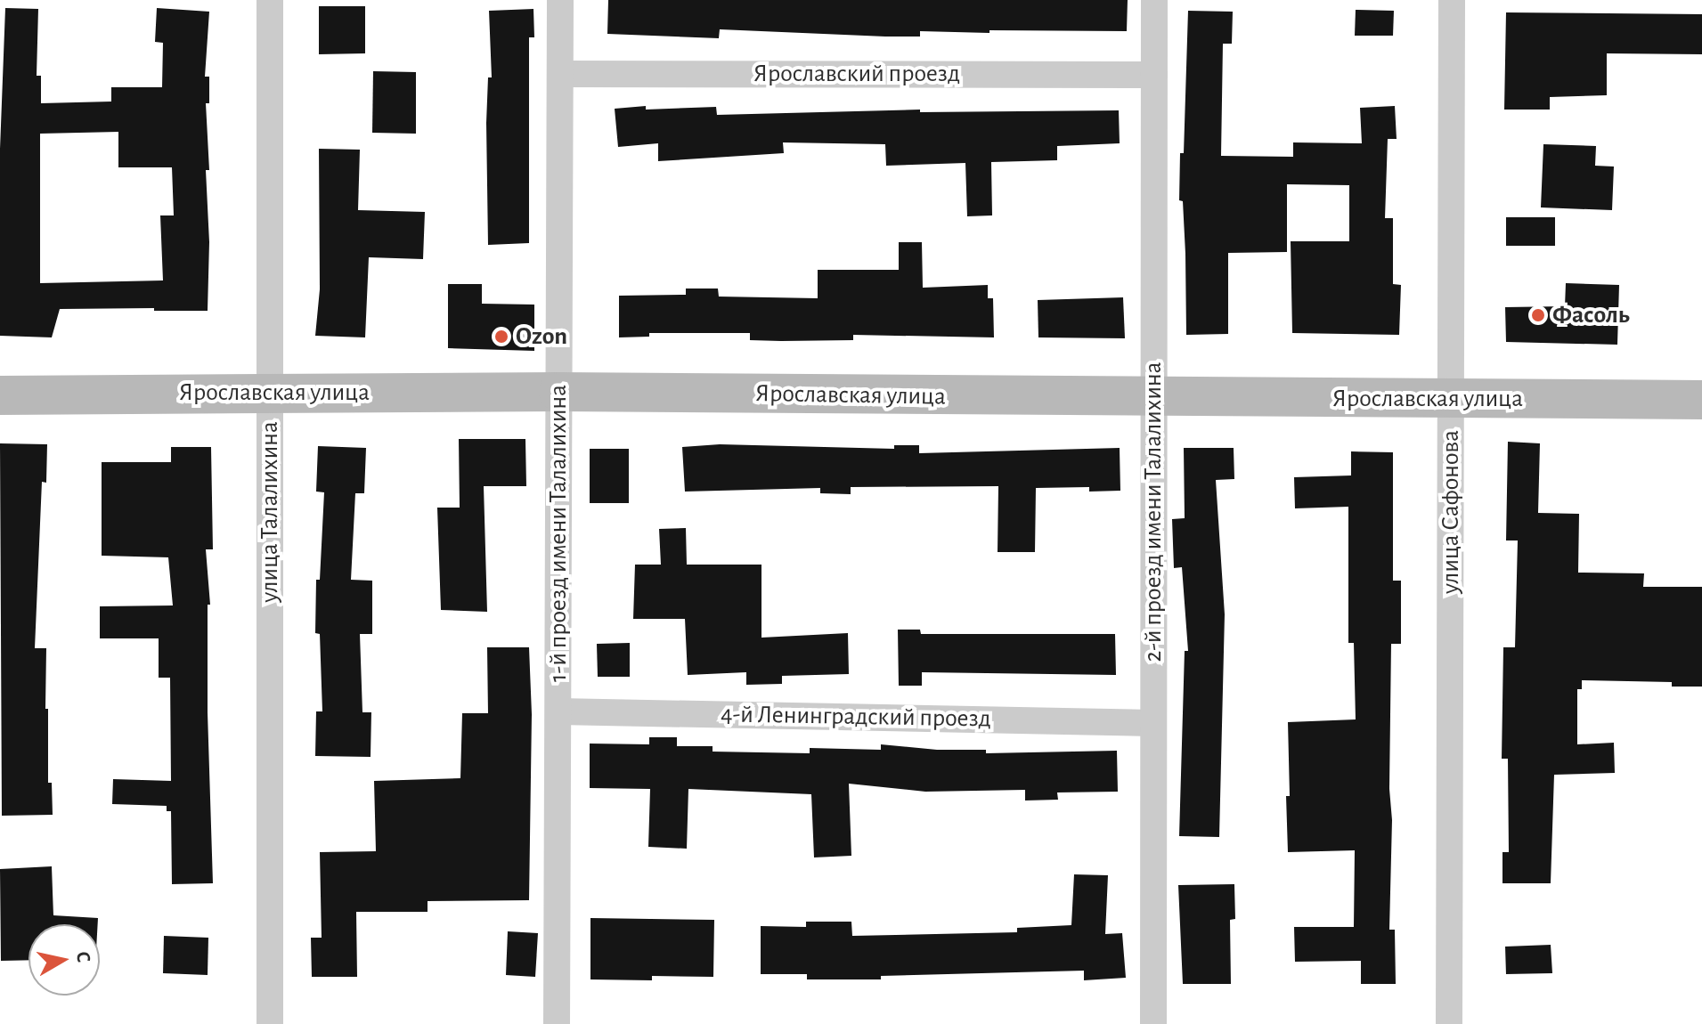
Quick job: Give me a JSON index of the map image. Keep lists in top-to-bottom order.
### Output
{
  "streets": {
    "street": [
      "Ярославский проезд",
      "Ярославская улица",
      "улица Талалихина",
      "2-й проезд имени Талалихина",
      "улица Сафонова",
      "1-й проезд имени Талалихина",
      "4-й Ленинградский проезд"
    ]
  },
  "crossings": [
    ["Ярославский проезд", "2-й проезд имени Талалихина"],
    ["Ярославский проезд", "1-й проезд имени Талалихина"],
    ["Ярославская улица", "улица Талалихина"],
    ["Ярославская улица", "2-й проезд имени Талалихина"],
    ["Ярославская улица", "улица Сафонова"],
    ["Ярославская улица", "1-й проезд имени Талалихина"],
    ["2-й проезд имени Талалихина", "4-й Ленинградский проезд"],
    ["1-й проезд имени Талалихина", "4-й Ленинградский проезд"]
  ],
  "places": ["Фасоль", "Ozon"],
  "north": "right"
}
